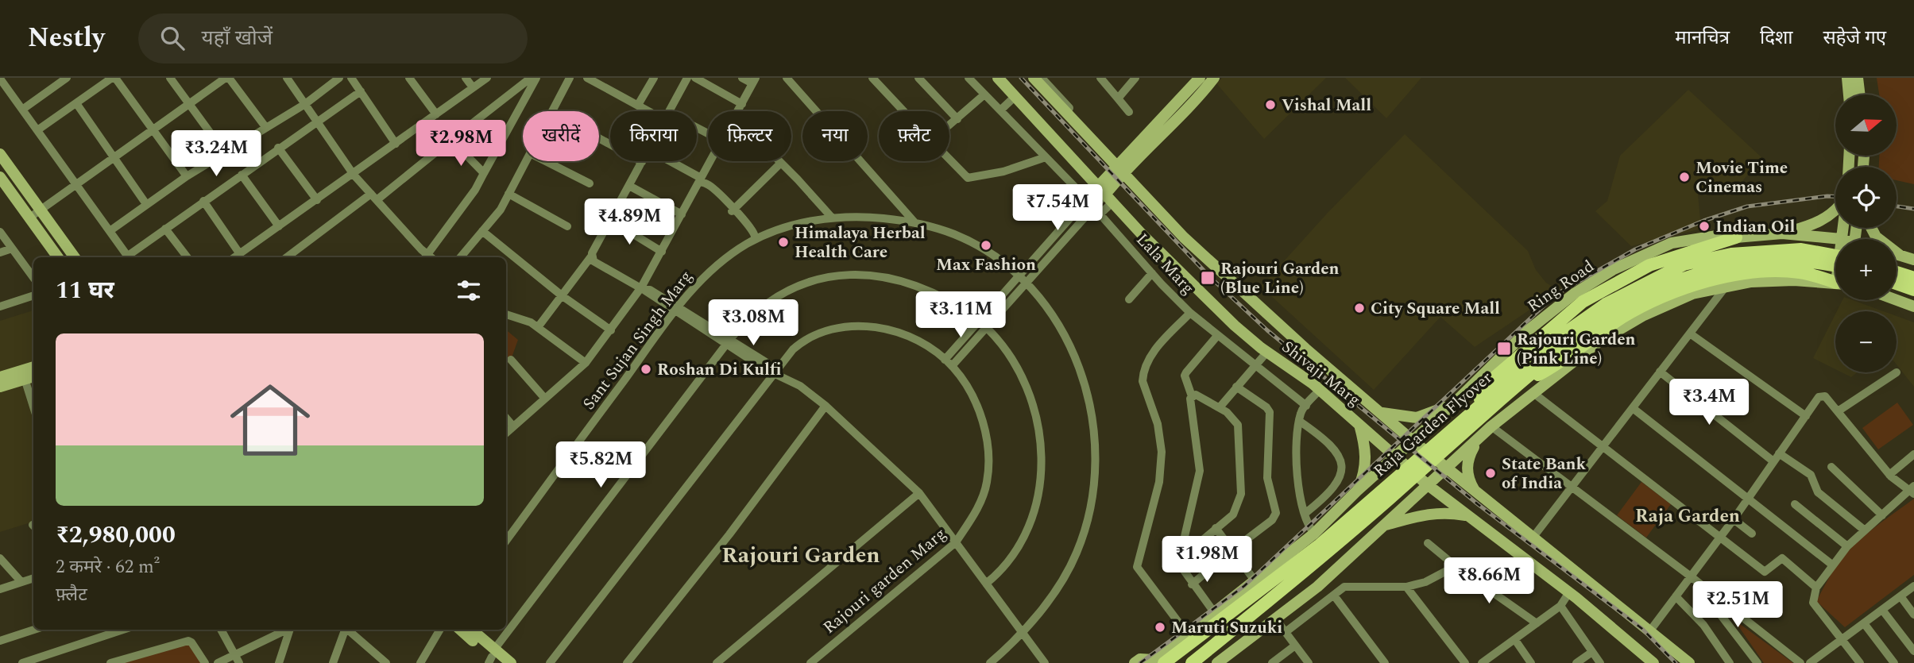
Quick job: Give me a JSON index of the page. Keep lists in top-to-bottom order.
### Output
{
  "streets": {
    "main road": ["Ring Road", "Shivaji Marg", "Raja Garden Flyover"],
    "street": ["Lala Marg", "Sant Sujan Singh Marg", "Rajouri garden Marg"]
  },
  "crossings": [
    ["Ring Road", "Shivaji Marg"],
    ["Ring Road", "Raja Garden Flyover"]
  ],
  "districts": ["Raja Garden", "Rajouri Garden"],
  "places": {
    "other": [
      "Vishal Mall",
      "Movie Time Cinemas",
      "Indian Oil",
      "Himalaya Herbal Health Care",
      "Max Fashion",
      "City Square Mall",
      "Roshan Di Kulfi",
      "State Bank of India",
      "Maruti Suzuki"
    ],
    "transit": ["Rajouri Garden (Blue Line)", "Rajouri Garden (Pink Line)"]
  },
  "north": "right",
  "page": {
    "header": "Nestly",
    "search": "यहाँ खोजें",
    "nav": ["मानचित्र", "दिशा", "सहेजे गए"],
    "map_buttons": ["+", "−"],
    "chip": [
      "खरीदें",
      "किराया",
      "फ़िल्टर",
      "नया",
      "फ़्लैट"
    ],
    "price": [
      "₹2.98M",
      "₹3.24M",
      "₹7.54M",
      "₹4.89M",
      "₹3.11M",
      "₹3.08M",
      "₹3.4M",
      "₹5.82M",
      "₹1.98M",
      "₹8.66M",
      "₹2.51M"
    ],
    "heading": "11 घर",
    "list": [
      {
        "name": "₹2,980,000",
        "note": "2 कमरे · 62 m² · फ़्लैट"
      }
    ]
  }
}
